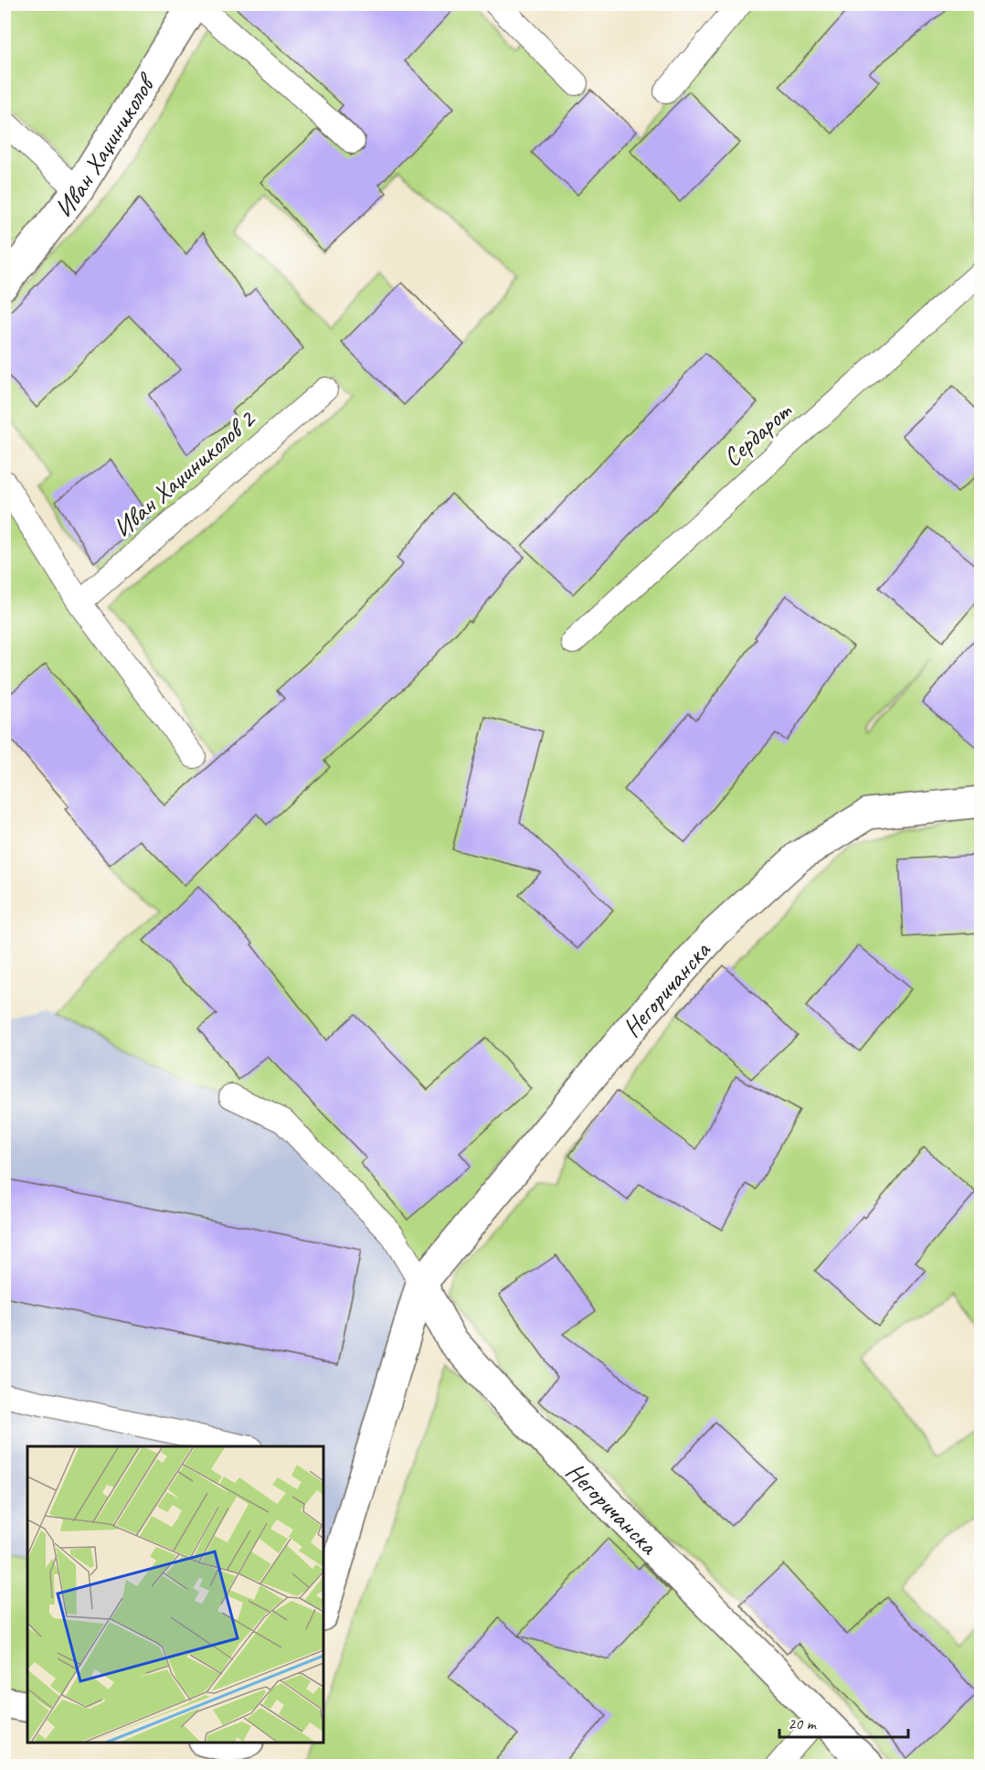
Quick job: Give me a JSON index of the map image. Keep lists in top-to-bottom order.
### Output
{
  "streets": {
    "street": ["Иван Хаџиниколов", "Негоричанска"],
    "lane": ["Сердарот", "Иван Хаџиниколов 2"]
  },
  "scale_bar": "20 m"
}
